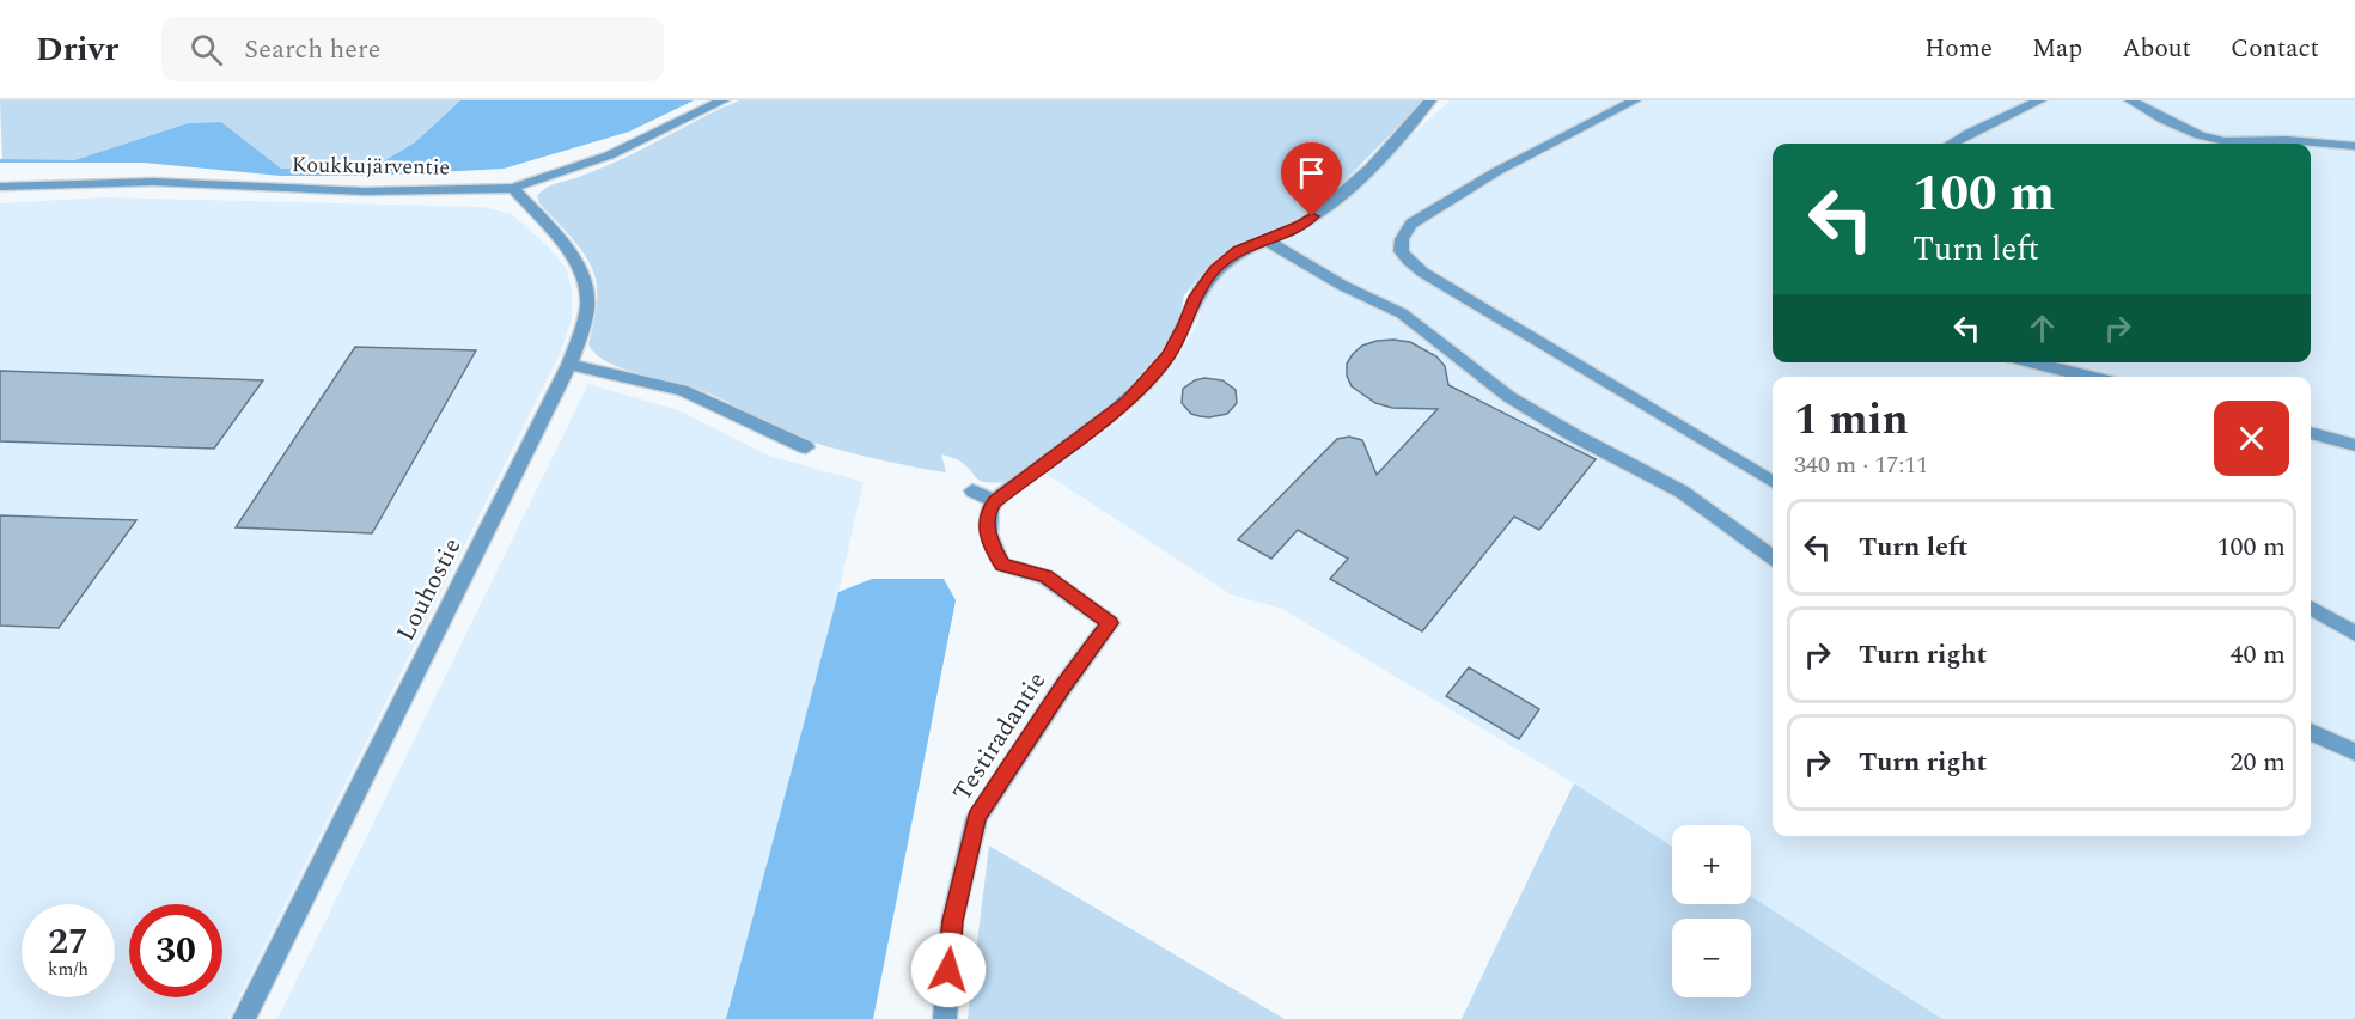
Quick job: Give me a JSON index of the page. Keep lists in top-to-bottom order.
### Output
{
  "streets": {
    "street": ["Koukkujärventie", "Louhostie", "Testiradantie"]
  },
  "crossings": [
    ["Koukkujärventie", "Louhostie"]
  ],
  "page": {
    "header": "Drivr",
    "search": "Search here",
    "nav": [
      "Home",
      "Map",
      "About",
      "Contact"
    ],
    "turn": ["100 m", "Turn left"],
    "heading": ["1 min", "340 m · 17:11"],
    "list": [
      {
        "name": "Turn left",
        "value": "100 m"
      },
      {
        "name": "Turn right",
        "value": "40 m"
      },
      {
        "name": "Turn right",
        "value": "20 m"
      }
    ],
    "map_buttons": ["+", "−"],
    "speed": "27 km/h",
    "limit": "30"
  }
}
